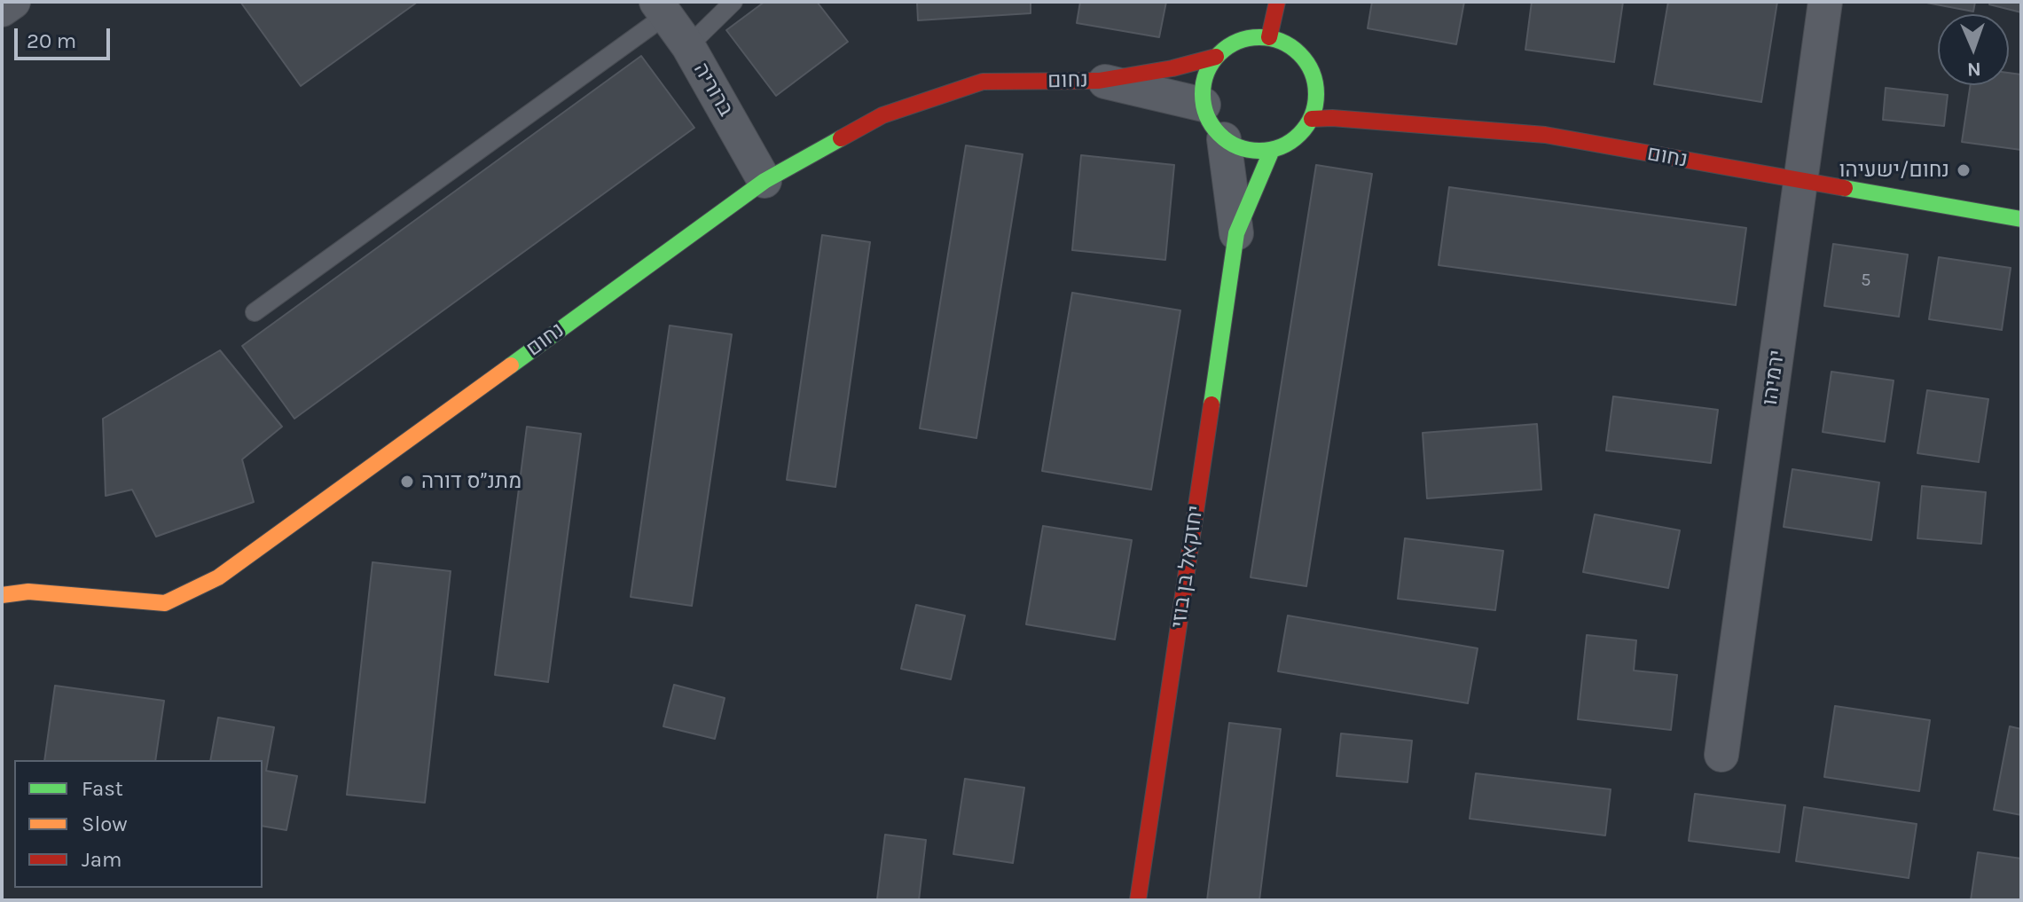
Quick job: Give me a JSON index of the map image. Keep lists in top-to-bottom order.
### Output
{
  "streets": {
    "street": [
      "נחום",
      "ברוריה",
      "ירמיהו",
      "יחזקאל בן בוזי"
    ]
  },
  "crossings": [
    ["נחום", "ברוריה"],
    ["נחום", "ירמיהו"],
    ["נחום", "יחזקאל בן בוזי"]
  ],
  "places": ["נחום/ישעיהו", "מתנ״ס דורה"],
  "house_numbers": ["5"],
  "legend": ["Fast", "Slow", "Jam"],
  "scale_bar": "20 m",
  "north": "bottom"
}
